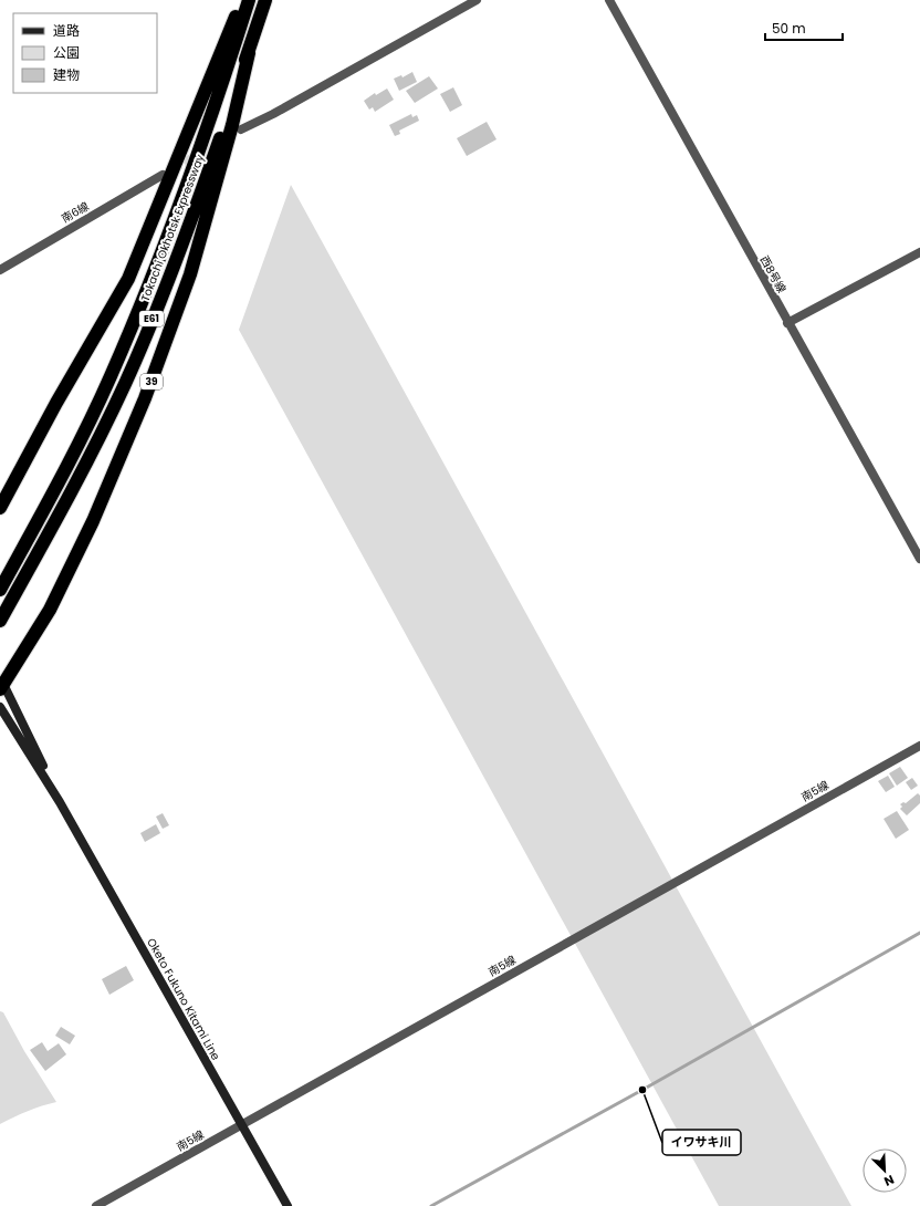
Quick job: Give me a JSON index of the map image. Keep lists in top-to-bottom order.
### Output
{
  "streets": {
    "highway": ["Tokachi Okhotsk Expressway", "E61", "39"],
    "main road": ["Oketo Fukuno Kitami Line"],
    "street": ["南6線", "西8号線", "南5線"]
  },
  "crossings": [
    ["Tokachi Okhotsk Expressway", "39"],
    ["39", "Oketo Fukuno Kitami Line"],
    ["南5線", "Oketo Fukuno Kitami Line"]
  ],
  "places": ["イワサキ川"],
  "legend": ["道路", "公園", "建物"],
  "scale_bar": "50 m",
  "north": "bottom right"
}
